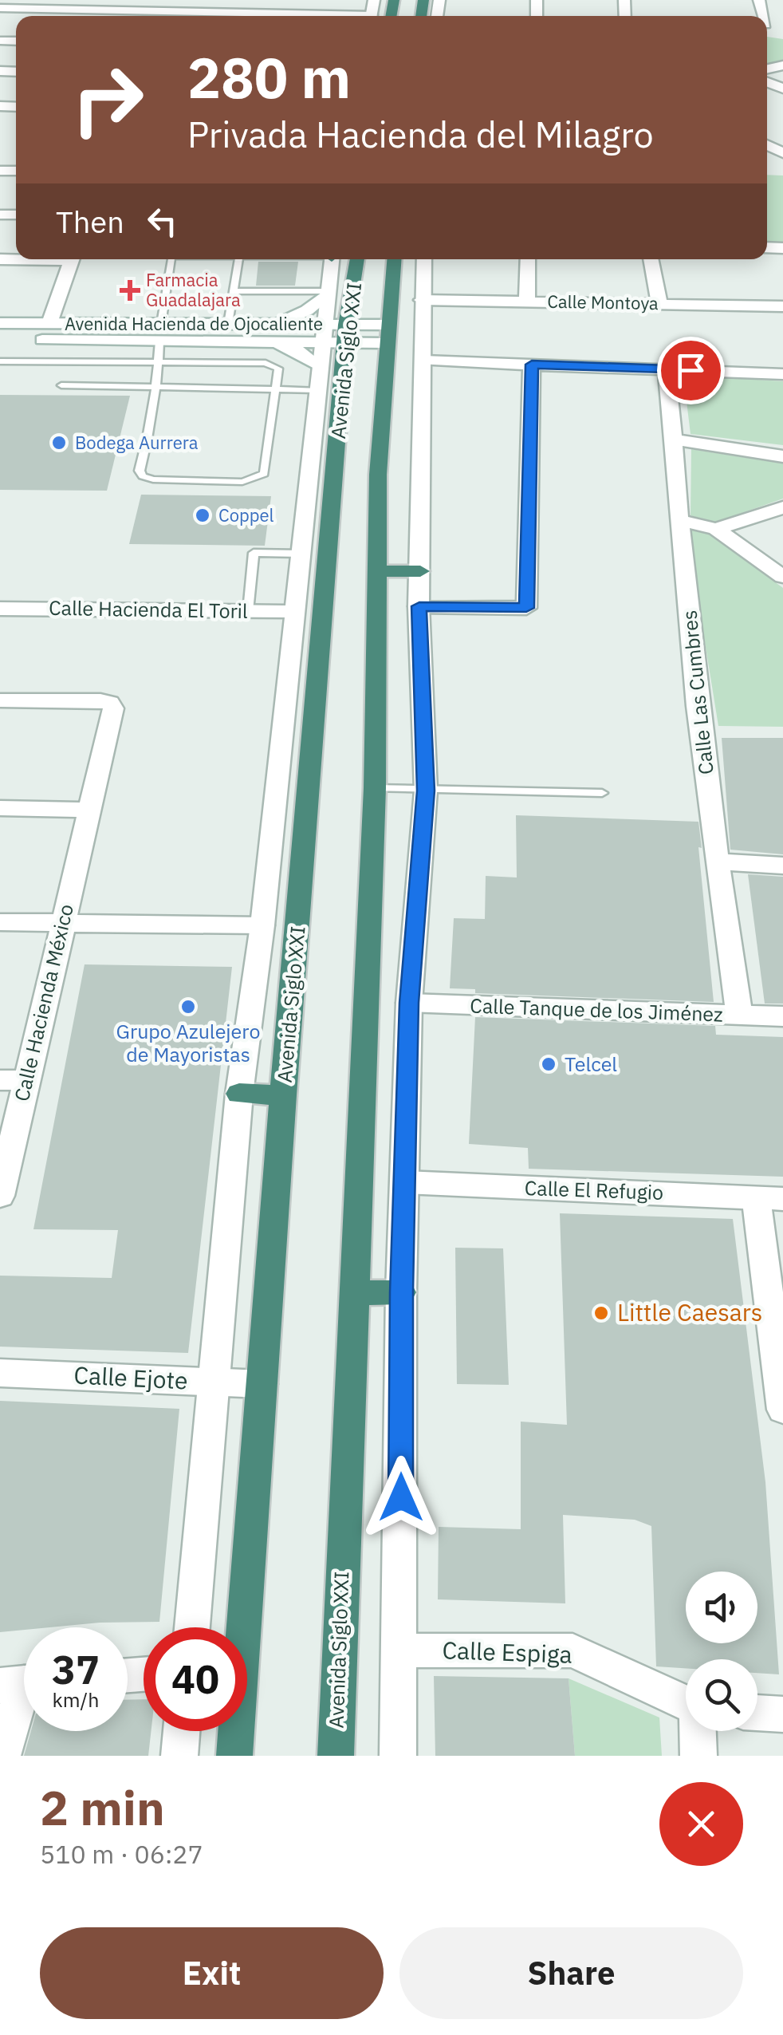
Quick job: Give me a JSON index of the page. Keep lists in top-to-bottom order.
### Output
{
  "streets": {
    "highway": ["Avenida Siglo XXI"],
    "street": [
      "Calle Montoya",
      "Avenida Hacienda de Ojocaliente",
      "Calle Hacienda El Toril",
      "Calle Las Cumbres",
      "Calle Hacienda México",
      "Calle Tanque de los Jiménez",
      "Calle El Refugio",
      "Calle Ejote",
      "Calle Espiga"
    ]
  },
  "crossings": [
    ["Avenida Hacienda de Ojocaliente", "Avenida Siglo XXI"],
    ["Avenida Siglo XXI", "Calle Hacienda El Toril"],
    ["Avenida Siglo XXI", "Calle Ejote"],
    ["Calle Las Cumbres", "Calle Tanque de los Jiménez"]
  ],
  "places": {
    "health": ["Farmacia Guadalajara"],
    "other": [
      "Bodega Aurrera",
      "Coppel",
      "Grupo Azulejero de Mayoristas",
      "Telcel",
      "Little Caesars"
    ]
  },
  "page": {
    "turn": ["280 m", "Privada Hacienda del Milagro"],
    "then": "Then",
    "speed": "37 km/h",
    "limit": "40",
    "heading": ["2 min", "510 m · 06:27"],
    "buttons": ["Exit", "Share"]
  }
}
